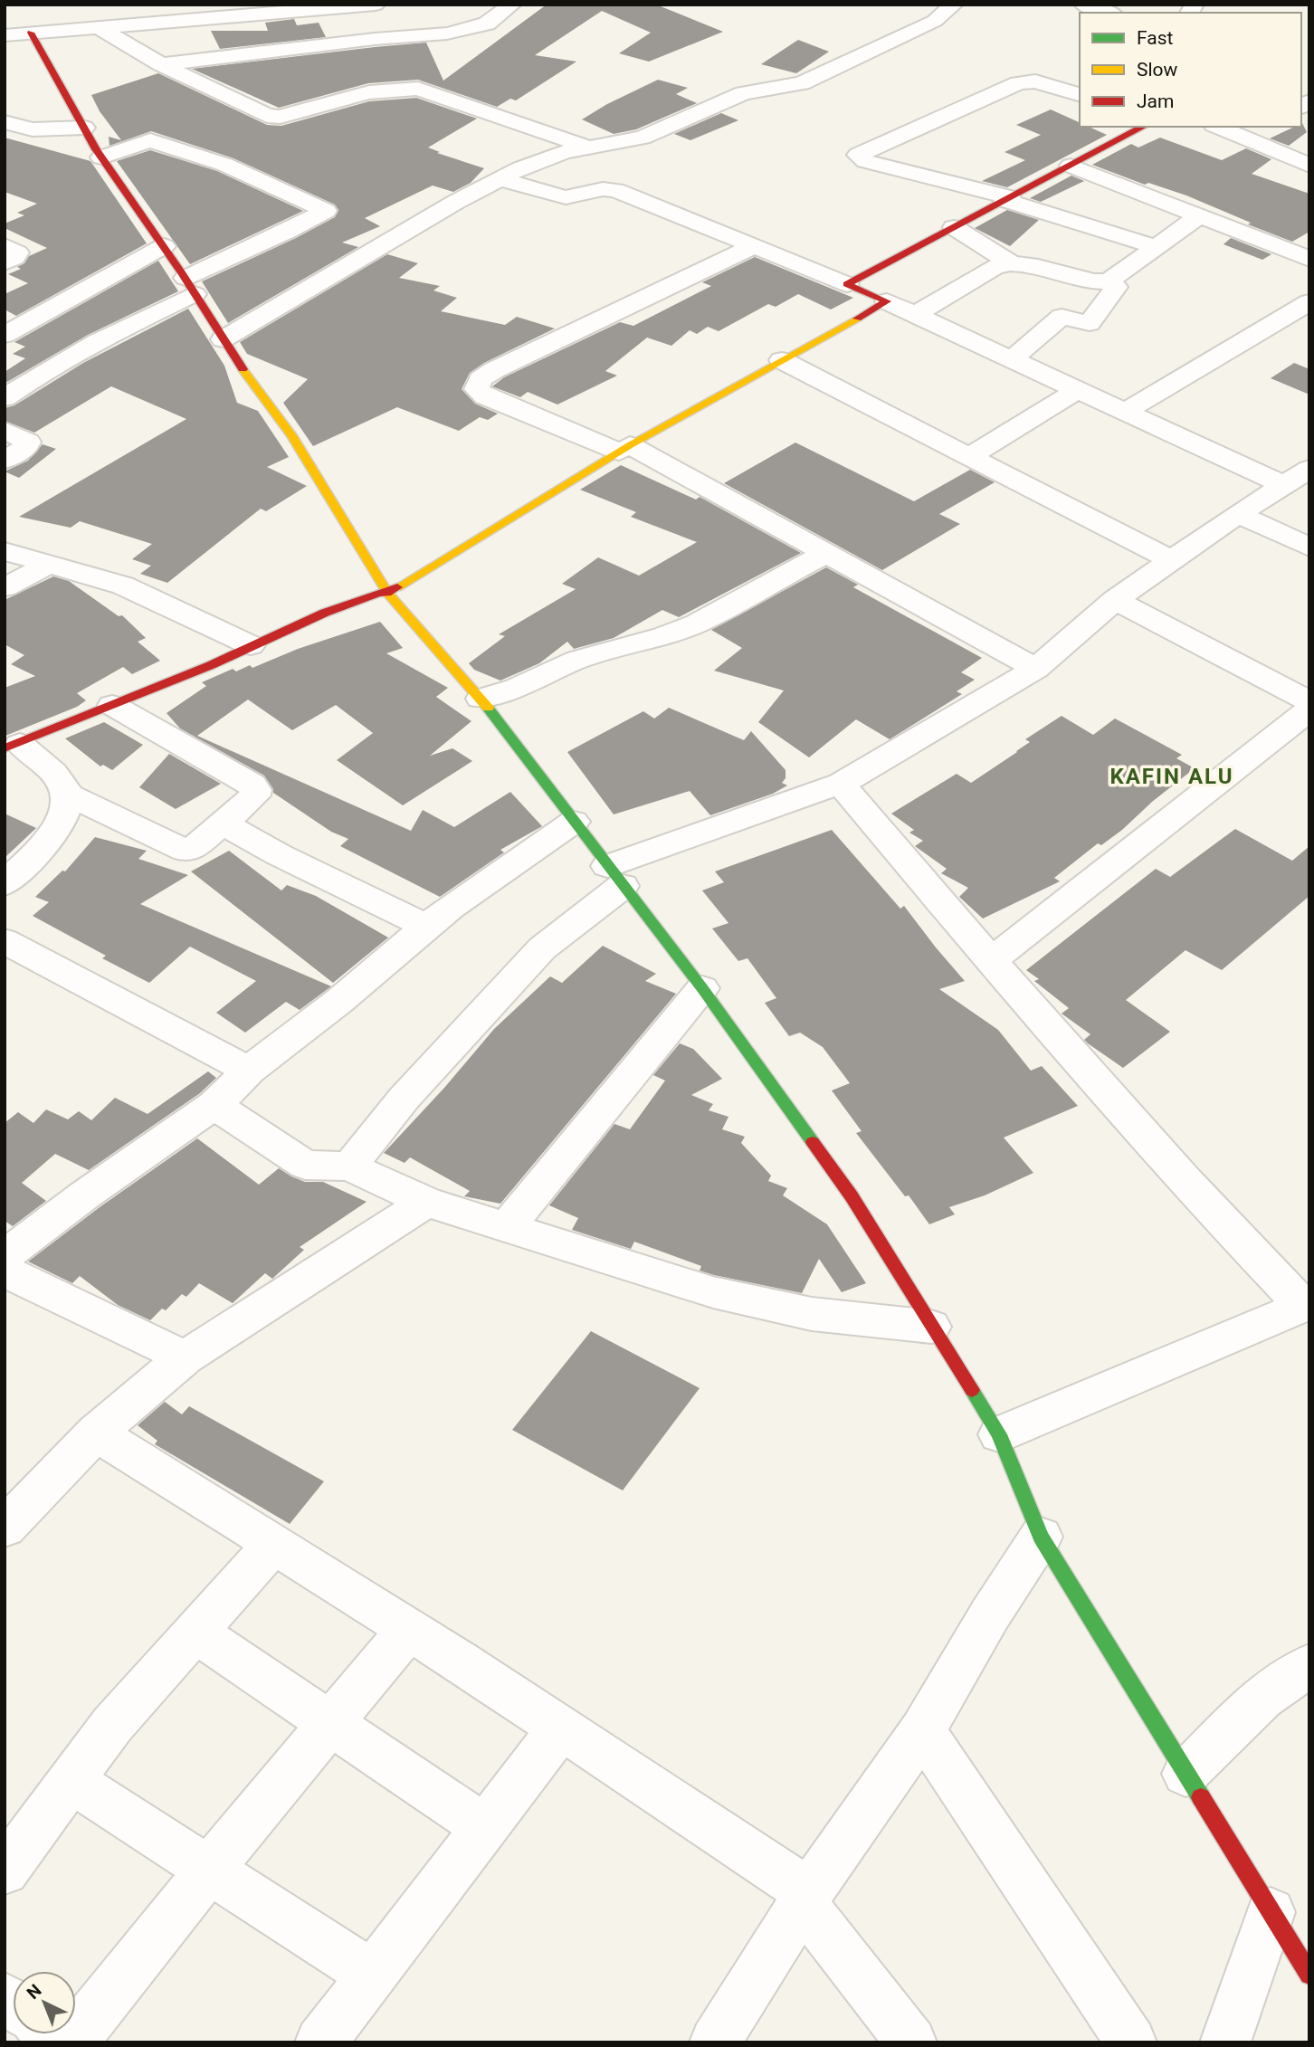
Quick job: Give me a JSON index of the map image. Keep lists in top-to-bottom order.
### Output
{
  "districts": ["KAFIN ALU"],
  "legend": ["Fast", "Slow", "Jam"],
  "north": "top left"
}
